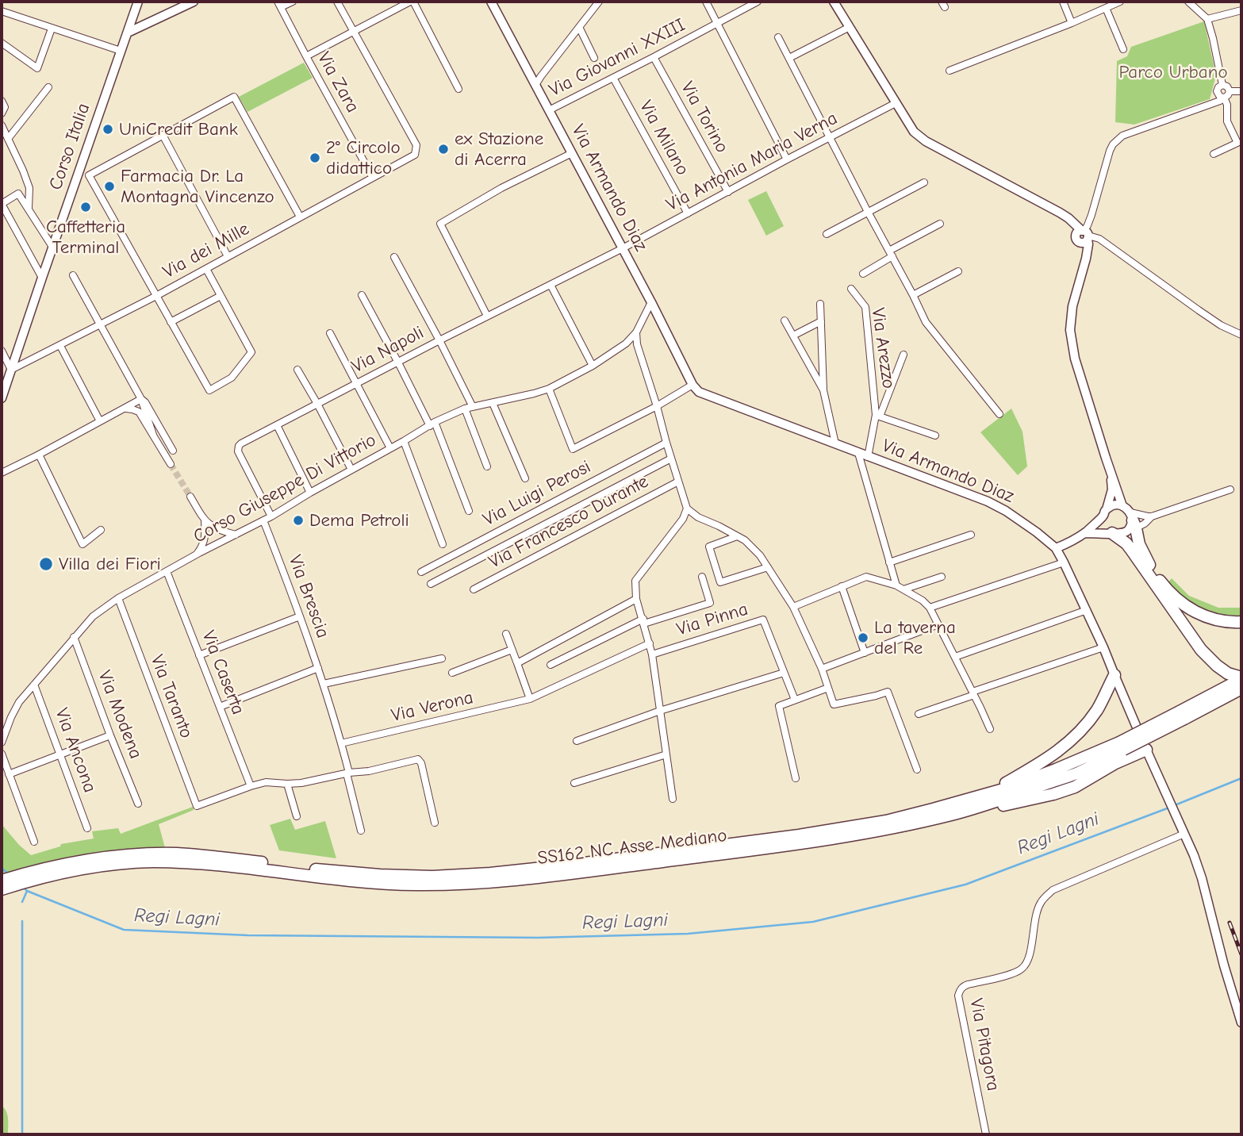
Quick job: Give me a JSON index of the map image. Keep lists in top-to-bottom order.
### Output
{
  "streets": {
    "highway": ["SS162 NC Asse Mediano"],
    "main road": ["Corso Italia", "Via Armando Diaz"],
    "street": [
      "Via Giovanni XXIII",
      "Via Zara",
      "Via Torino",
      "Via Milano",
      "Via Antonia Maria Verna",
      "Via dei Mille",
      "Via Arezzo",
      "Via Napoli",
      "Corso Giuseppe Di Vittorio",
      "Via Luigi Perosi",
      "Via Francesco Durante",
      "Via Brescia",
      "Via Pinna",
      "Via Caserta",
      "Via Taranto",
      "Via Verona",
      "Via Modena",
      "Via Ancona",
      "Via Pitagora"
    ]
  },
  "crossings": [
    ["Via Giovanni XXIII", "Via Torino"],
    ["Via Giovanni XXIII", "Via Milano"],
    ["Via Giovanni XXIII", "Via Armando Diaz"],
    ["Via Zara", "Via dei Mille"],
    ["Via Torino", "Via Antonia Maria Verna"],
    ["Via Milano", "Via Antonia Maria Verna"],
    ["Corso Italia", "Via dei Mille"],
    ["Via Antonia Maria Verna", "Via Armando Diaz"],
    ["Via Antonia Maria Verna", "Via Napoli"],
    ["Via Armando Diaz", "Via Arezzo"],
    ["Via Armando Diaz", "Via Napoli"],
    ["Via Armando Diaz", "Via Pitagora"],
    ["Via Napoli", "Corso Giuseppe Di Vittorio"],
    ["Corso Giuseppe Di Vittorio", "Via Brescia"],
    ["Corso Giuseppe Di Vittorio", "Via Caserta"],
    ["Corso Giuseppe Di Vittorio", "Via Taranto"],
    ["Corso Giuseppe Di Vittorio", "Via Modena"],
    ["Corso Giuseppe Di Vittorio", "Via Ancona"],
    ["Via Brescia", "Via Verona"],
    ["Via Caserta", "Via Taranto"]
  ],
  "water": ["Regi Lagni"],
  "parks": ["Parco Urbano"],
  "places": [
    "UniCredit Bank",
    "ex Stazione di Acerra",
    "2° Circolo didattico",
    "Farmacia Dr. La Montagna Vincenzo",
    "Caffetteria Terminal",
    "Dema Petroli",
    "Villa dei Fiori",
    "La taverna del Re"
  ]
}
